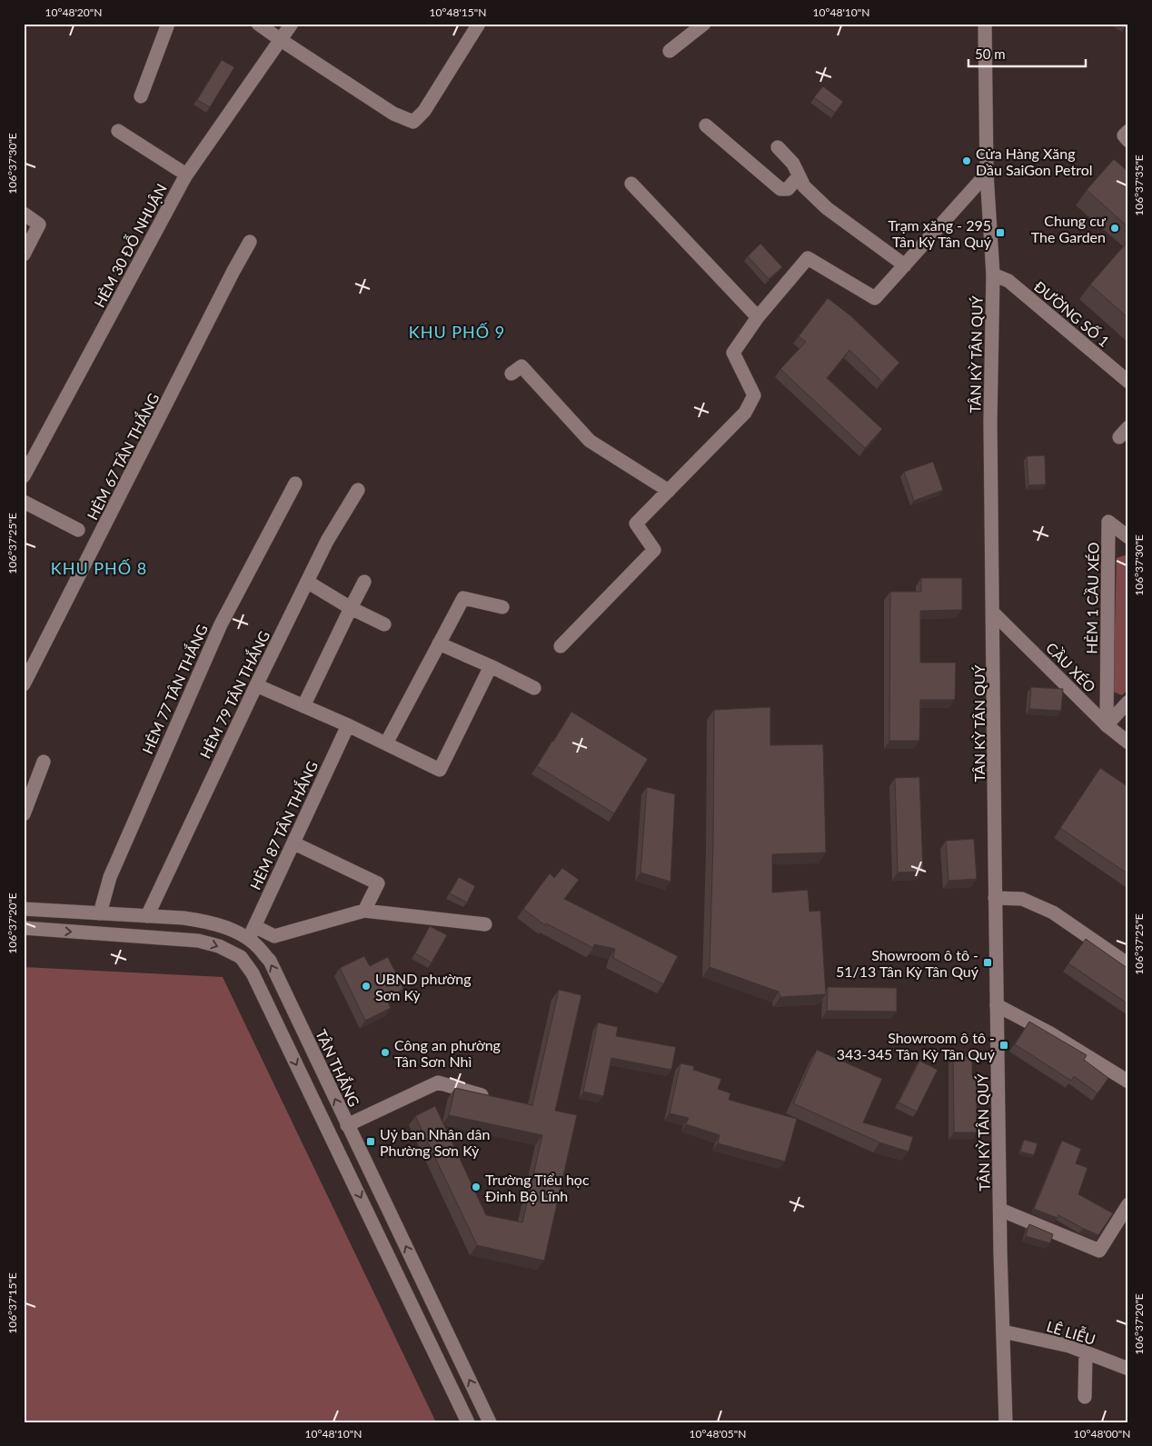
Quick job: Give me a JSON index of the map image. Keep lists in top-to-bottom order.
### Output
{
  "streets": {
    "street": [
      "HẺM 30 ĐỖ NHUẬN",
      "ĐƯỜNG SỐ 1",
      "TÂN KỲ TÂN QUÝ",
      "HẺM 67 TÂN THẮNG",
      "HẺM 1 CẦU XÉO",
      "CẦU XÉO",
      "HẺM 77 TÂN THẮNG",
      "HẺM 79 TÂN THẮNG",
      "HẺM 87 TÂN THẮNG",
      "TÂN THẮNG",
      "LÊ LIỄU"
    ]
  },
  "crossings": [
    ["ĐƯỜNG SỐ 1", "TÂN KỲ TÂN QUÝ"],
    ["TÂN KỲ TÂN QUÝ", "CẦU XÉO"],
    ["TÂN KỲ TÂN QUÝ", "LÊ LIỄU"],
    ["HẺM 1 CẦU XÉO", "CẦU XÉO"],
    ["HẺM 77 TÂN THẮNG", "TÂN THẮNG"],
    ["HẺM 79 TÂN THẮNG", "TÂN THẮNG"],
    ["HẺM 87 TÂN THẮNG", "TÂN THẮNG"]
  ],
  "districts": ["KHU PHỐ 9", "KHU PHỐ 8"],
  "places": {
    "other": [
      "Cửa Hàng Xăng Dầu SaiGon Petrol",
      "Chung cư The Garden",
      "UBND phường Sơn Kỳ",
      "Công an phường Tân Sơn Nhì",
      "Trường Tiểu học Đinh Bộ Lĩnh"
    ],
    "transit": [
      "Trạm xăng - 295 Tân Kỳ Tân Quý",
      "Showroom ô tô - 51/13 Tân Kỳ Tân Quý",
      "Showroom ô tô - 343-345 Tân Kỳ Tân Quý",
      "Uỷ ban Nhân dân Phường Sơn Kỳ"
    ]
  },
  "scale_bar": "50 m",
  "coordinates": [
    "10°48'20\"N",
    "10°48'15\"N",
    "10°48'10\"N",
    "106°37'30\"E",
    "106°37'35\"E",
    "106°37'25\"E",
    "106°37'20\"E",
    "106°37'15\"E",
    "10°48'05\"N",
    "10°48'00\"N"
  ]
}
